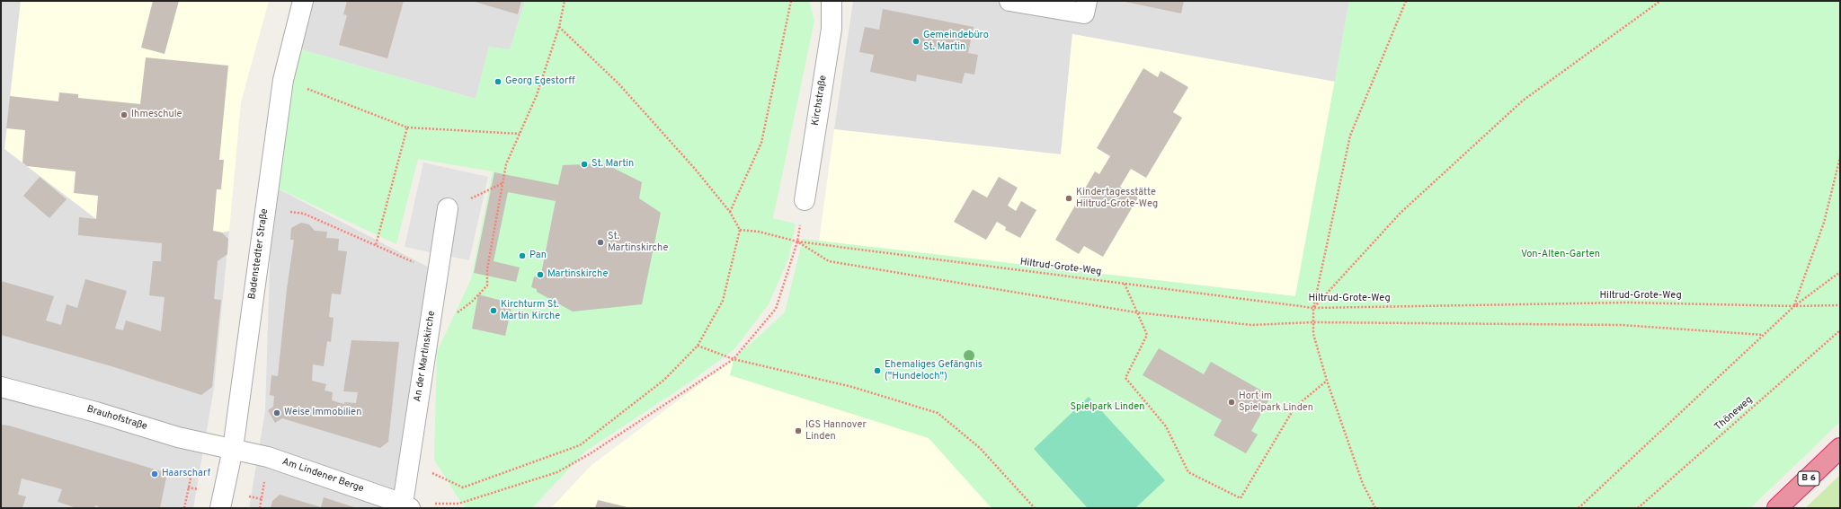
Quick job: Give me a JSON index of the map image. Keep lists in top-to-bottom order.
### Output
{
  "streets": {
    "highway": ["B 6"],
    "street": [
      "Kirchstraße",
      "Badenstedter Straße",
      "An der Martinskirche",
      "Brauhofstraße",
      "Am Lindener Berge"
    ],
    "path": ["Hiltrud-Grote-Weg", "Thöneweg"]
  },
  "crossings": [
    ["Badenstedter Straße", "Brauhofstraße"],
    ["Badenstedter Straße", "Am Lindener Berge"],
    ["An der Martinskirche", "Am Lindener Berge"],
    ["Brauhofstraße", "Am Lindener Berge"]
  ],
  "parks": ["Von-Alten-Garten", "Spielpark Linden"],
  "places": [
    "Gemeindebüro St. Martin",
    "Georg Egestorff",
    "Ihmeschule",
    "St. Martin",
    "Kindertagesstätte Hiltrud-Grote-Weg",
    "St. Martinskirche",
    "Pan",
    "Martinskirche",
    "Kirchturm St. Martin Kirche",
    "Ehemaliges Gefängnis (\"Hundeloch\")",
    "Hort im Spielpark Linden",
    "Weise Immobilien",
    "IGS Hannover Linden",
    "Haarscharf"
  ]
}
